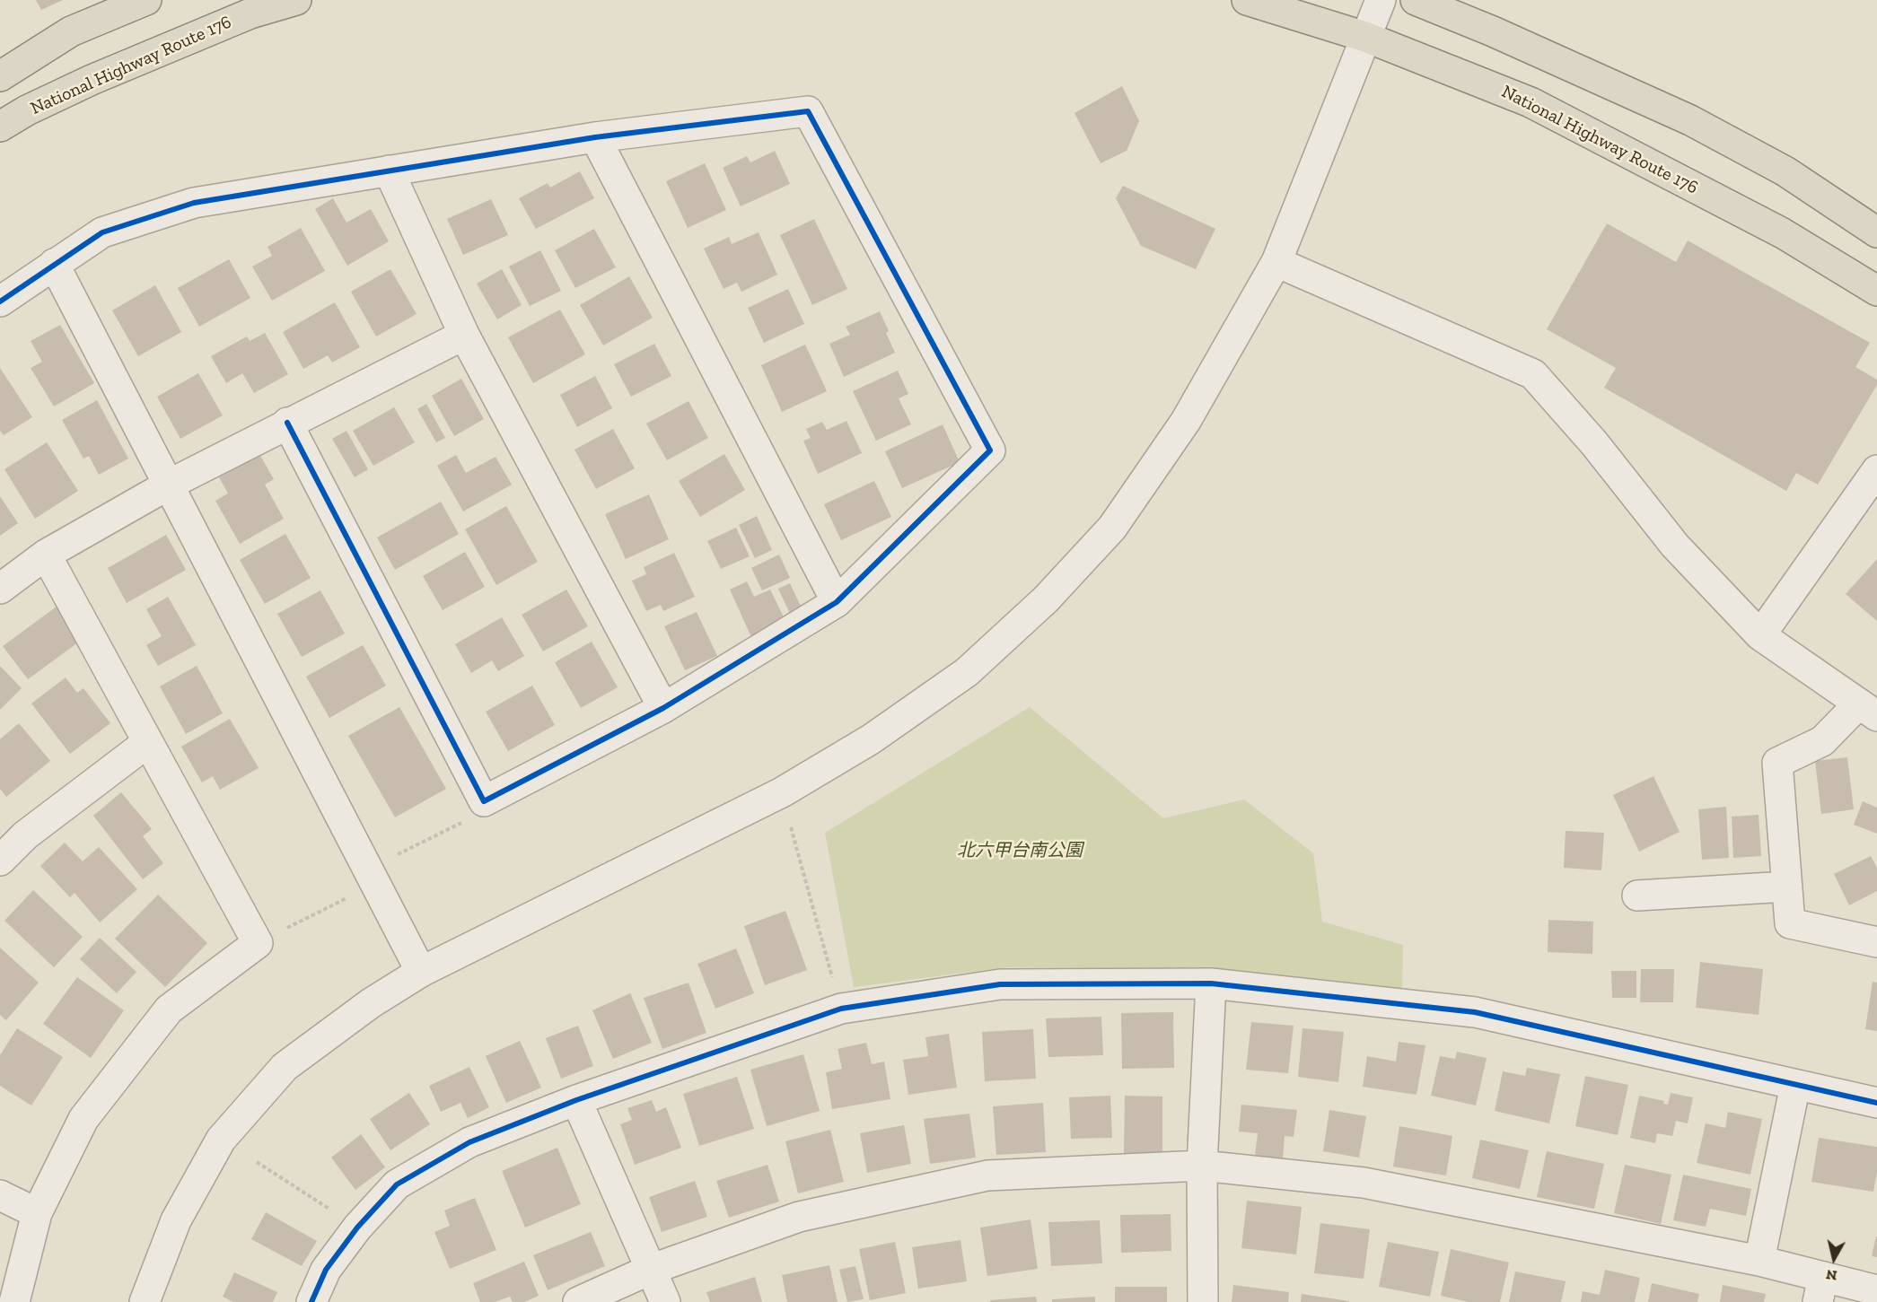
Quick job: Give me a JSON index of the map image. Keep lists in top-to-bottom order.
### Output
{
  "streets": {
    "highway": ["National Highway Route 176"]
  },
  "parks": ["北六甲台南公園"],
  "north": "bottom"
}
